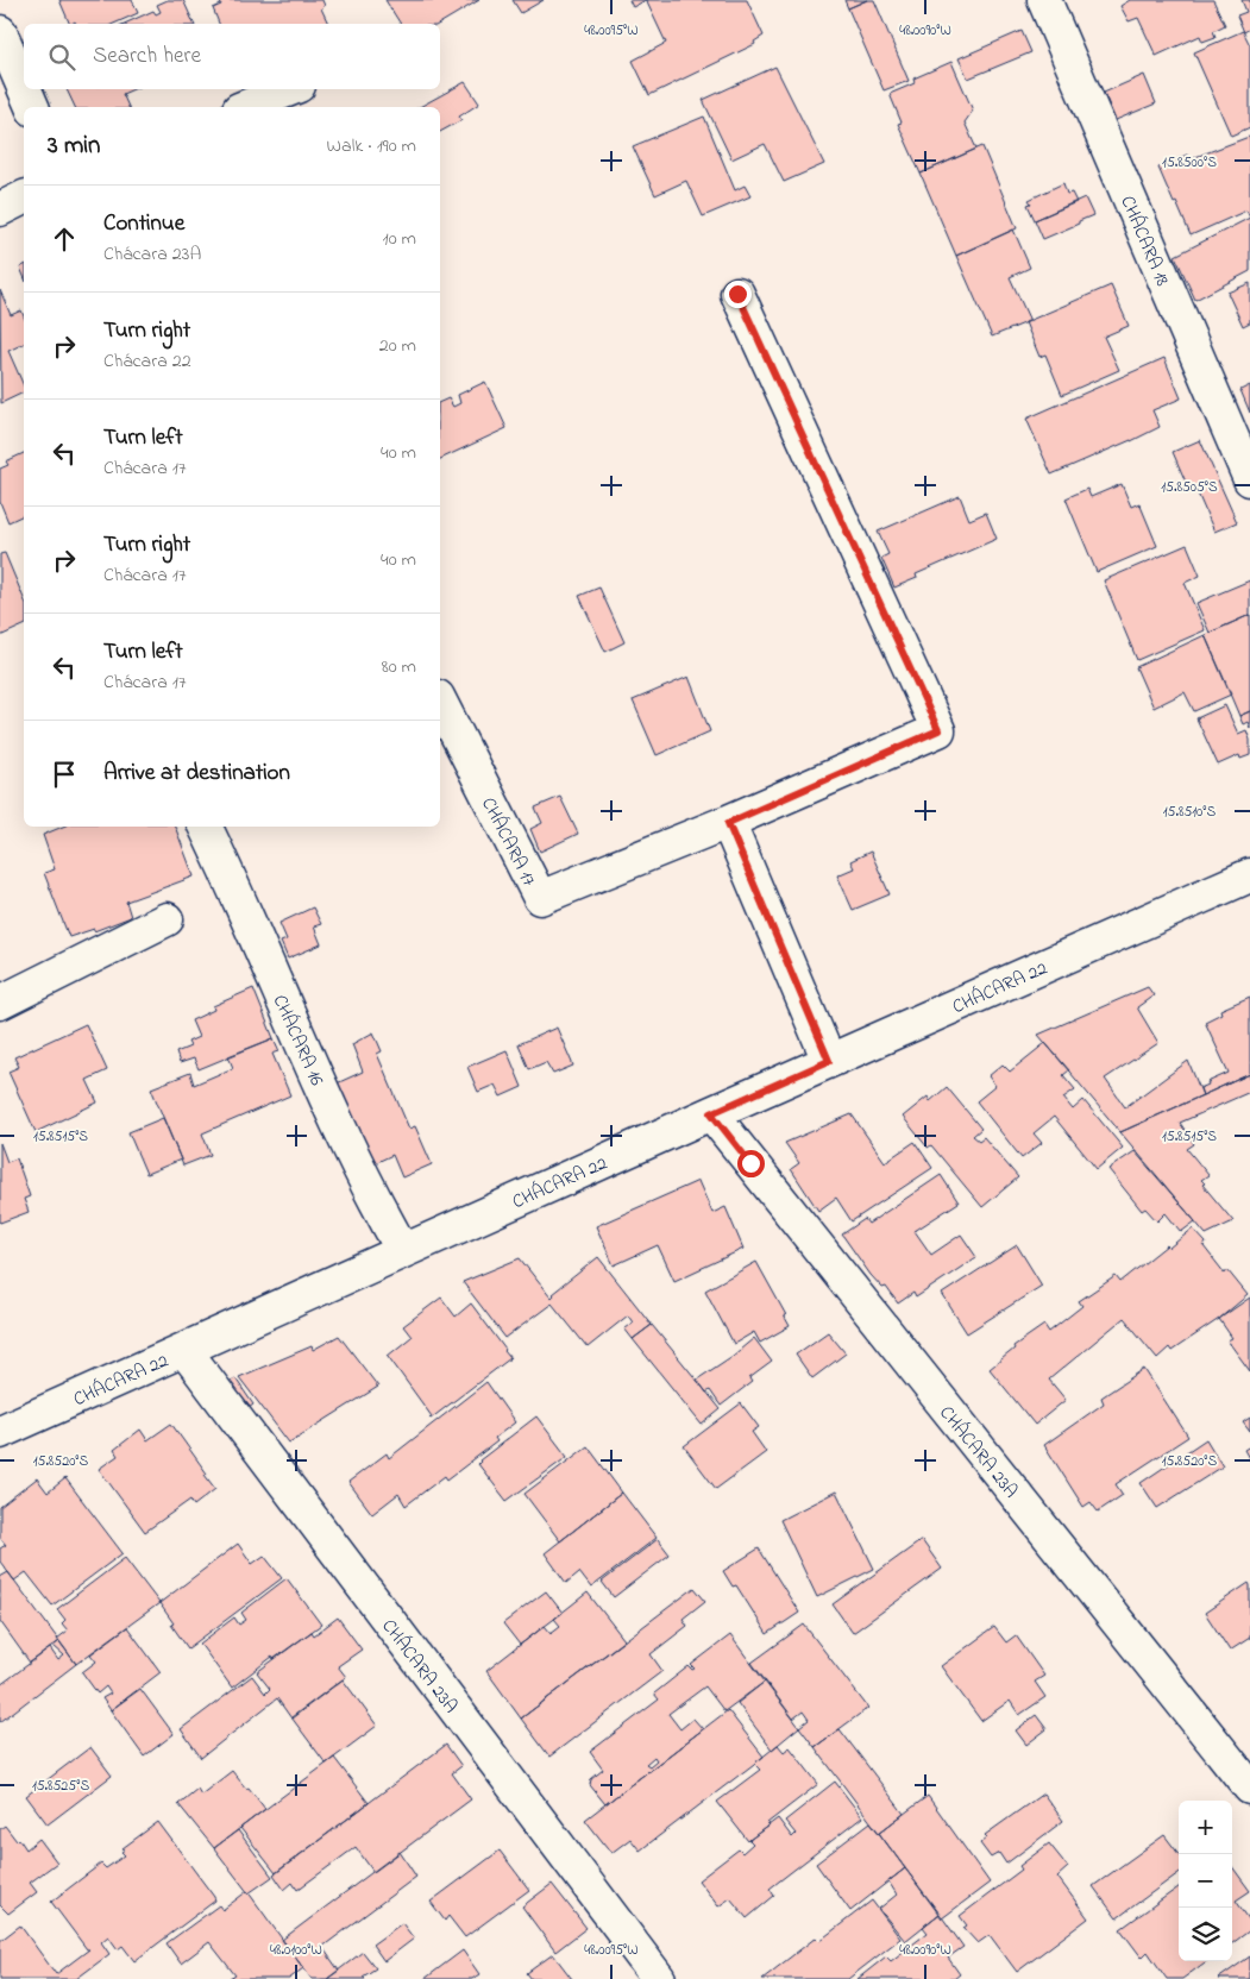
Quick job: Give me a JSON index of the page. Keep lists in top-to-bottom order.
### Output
{
  "streets": {
    "street": [
      "CHÁCARA 18",
      "CHÁCARA 17",
      "CHÁCARA 22",
      "CHÁCARA 16",
      "CHÁCARA 23A"
    ]
  },
  "crossings": [
    ["CHÁCARA 22", "CHÁCARA 16"],
    ["CHÁCARA 22", "CHÁCARA 23A"]
  ],
  "page": {
    "search": "Search here",
    "heading": ["3 min", "Walk · 190 m"],
    "list": [
      ["Continue", "Chácara 23A", "10 m"],
      ["Turn right", "Chácara 22", "20 m"],
      ["Turn left", "Chácara 17", "40 m"],
      ["Turn right", "Chácara 17", "40 m"],
      ["Turn left", "Chácara 17", "80 m"],
      "Arrive at destination"
    ],
    "map_buttons": ["+", "−"]
  },
  "coordinates": [
    "48.0095°W",
    "48.0090°W",
    "15.8500°S",
    "15.8505°S",
    "15.8510°S",
    "15.8515°S",
    "15.8520°S",
    "15.8525°S",
    "48.0100°W"
  ]
}
